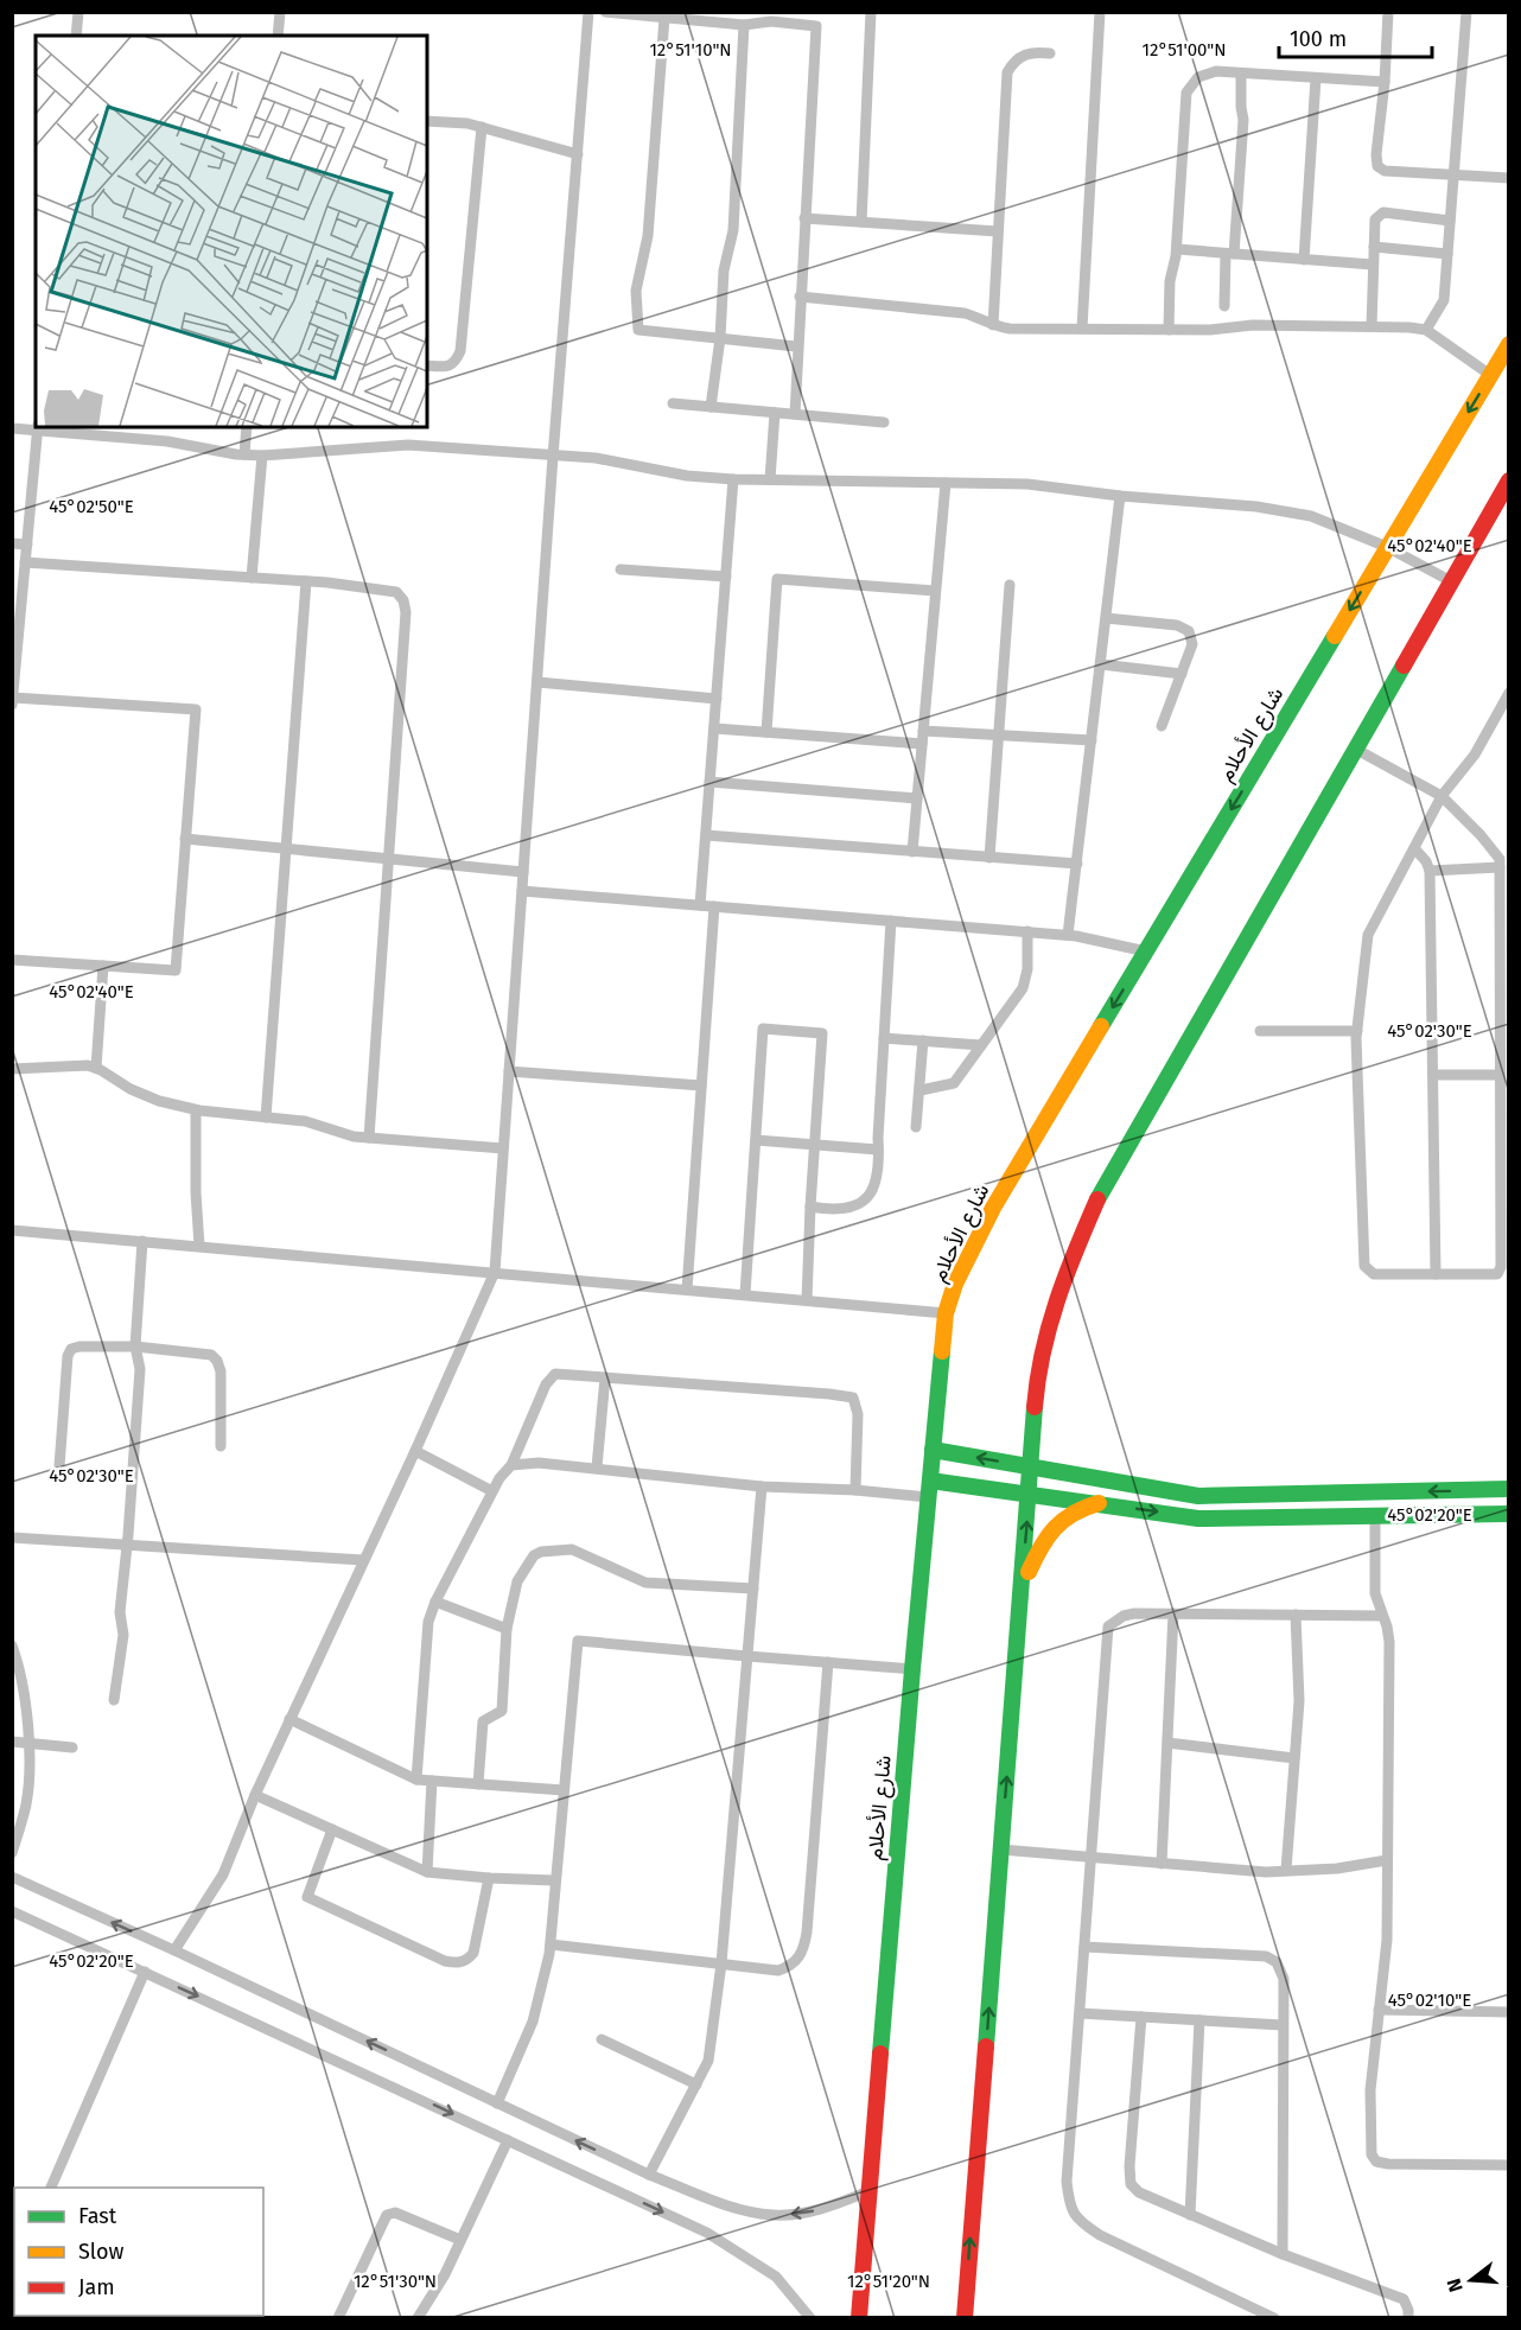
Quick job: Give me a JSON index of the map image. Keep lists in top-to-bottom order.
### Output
{
  "streets": {
    "main road": ["شارع الأحلام"]
  },
  "legend": ["Fast", "Slow", "Jam"],
  "scale_bar": "100 m",
  "north": "left",
  "coordinates": [
    "12°51'10\"N",
    "12°51'00\"N",
    "45°02'50\"E",
    "45°02'40\"E",
    "45°02'30\"E",
    "45°02'20\"E",
    "45°02'10\"E",
    "12°51'30\"N",
    "12°51'20\"N"
  ]
}
